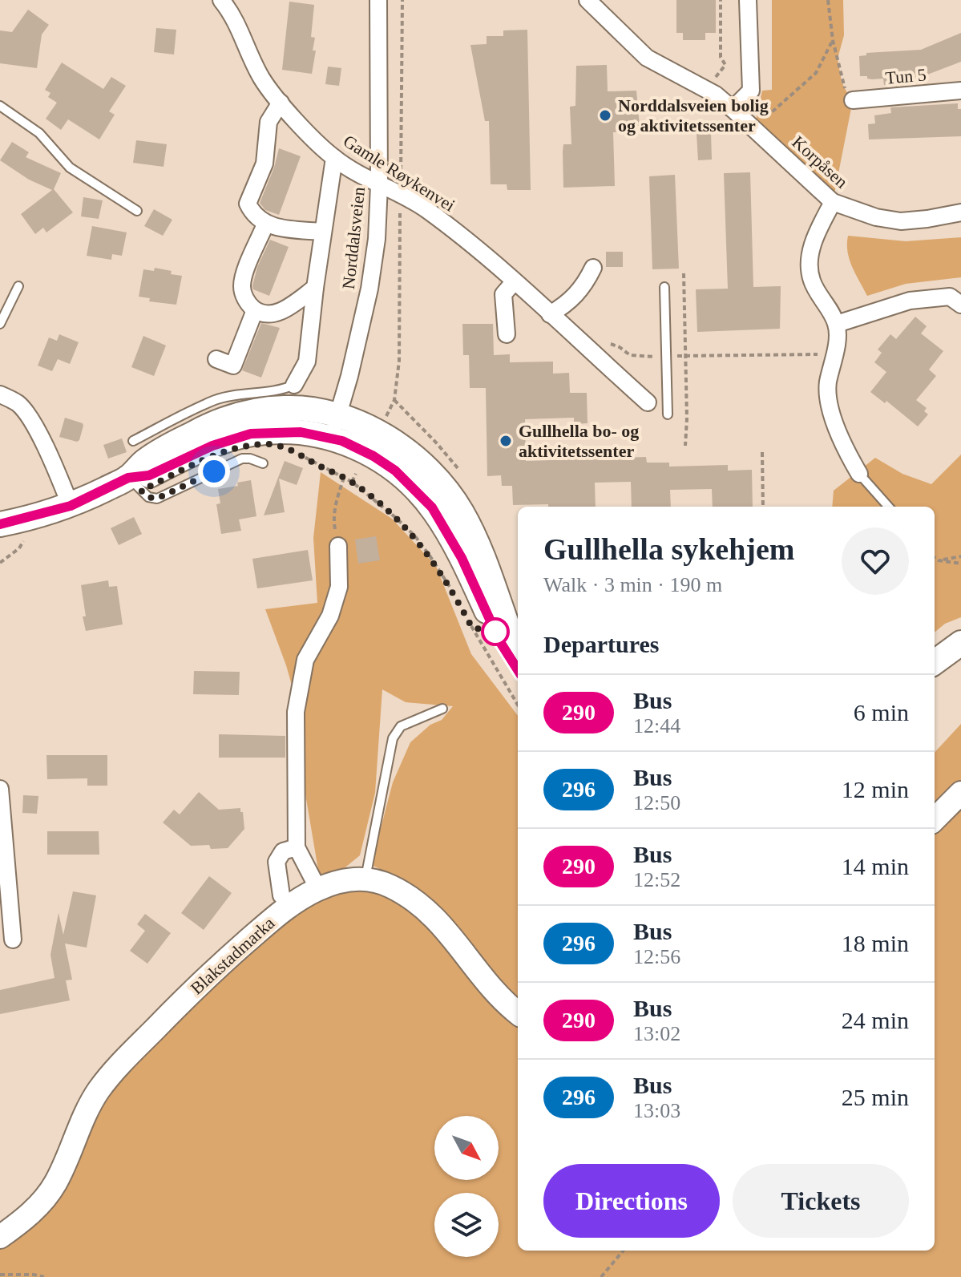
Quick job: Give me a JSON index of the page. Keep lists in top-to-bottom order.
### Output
{
  "streets": {
    "main road": ["Blakstadmarka"],
    "street": [
      "Tun 5",
      "Korpåsen",
      "Gamle Røykenvei",
      "Norddalsveien"
    ]
  },
  "crossings": [
    ["Gamle Røykenvei", "Norddalsveien"]
  ],
  "places": ["Norddalsveien bolig og aktivitetssenter", "Gullhella bo- og aktivitetssenter"],
  "lines": ["bus line 290"],
  "north": "bottom right",
  "page": {
    "heading": [
      ["Gullhella sykehjem", "Walk · 3 min · 190 m"],
      "Departures"
    ],
    "list": [
      {
        "mark": "290",
        "name": "Bus",
        "note": "12:44",
        "value": "6 min"
      },
      {
        "mark": "296",
        "name": "Bus",
        "note": "12:50",
        "value": "12 min"
      },
      {
        "mark": "290",
        "name": "Bus",
        "note": "12:52",
        "value": "14 min"
      },
      {
        "mark": "296",
        "name": "Bus",
        "note": "12:56",
        "value": "18 min"
      },
      {
        "mark": "290",
        "name": "Bus",
        "note": "13:02",
        "value": "24 min"
      },
      {
        "mark": "296",
        "name": "Bus",
        "note": "13:03",
        "value": "25 min"
      }
    ],
    "buttons": ["Directions", "Tickets"]
  }
}
